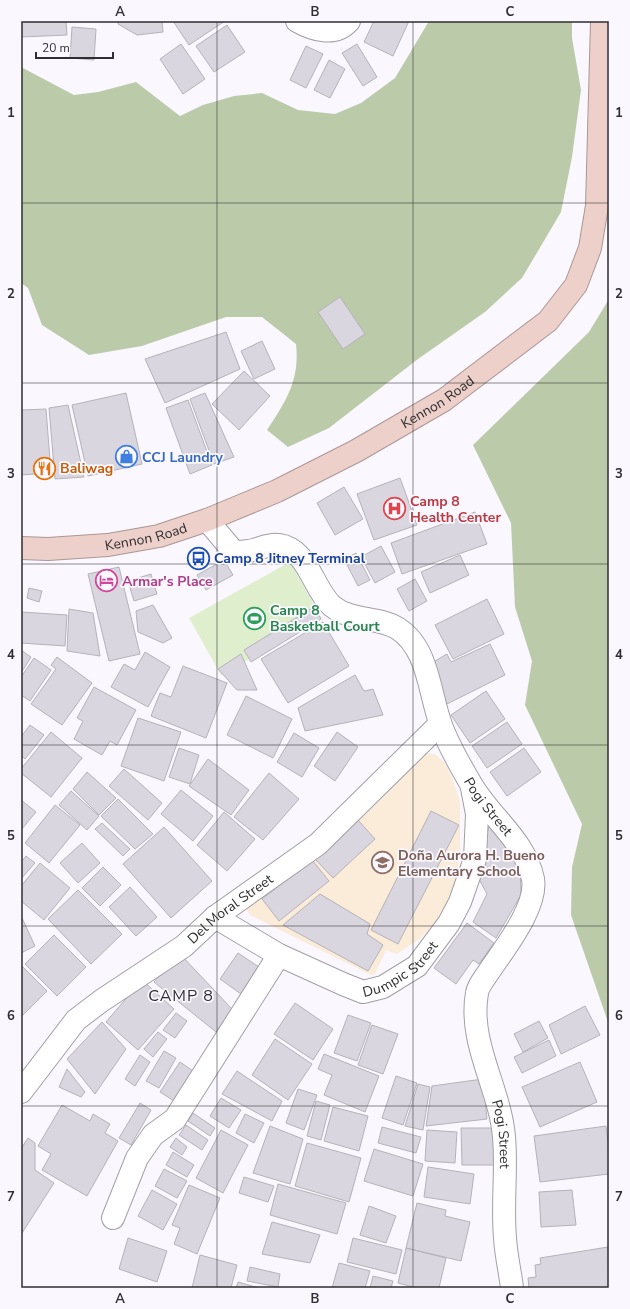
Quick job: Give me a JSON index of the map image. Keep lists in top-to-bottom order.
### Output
{
  "streets": {
    "highway": ["Kennon Road"],
    "street": ["Pogi Street", "Del Moral Street", "Dumpic Street"]
  },
  "crossings": [
    ["Kennon Road", "Pogi Street"],
    ["Pogi Street", "Del Moral Street"],
    ["Pogi Street", "Dumpic Street"],
    ["Del Moral Street", "Dumpic Street"]
  ],
  "districts": ["CAMP 8"],
  "places": {
    "shop": ["CCJ Laundry"],
    "restaurant": ["Baliwag"],
    "hospital": ["Camp 8 Health Center"],
    "bus stop": ["Camp 8 Jitney Terminal"],
    "hotel": ["Armar's Place"],
    "sports": ["Camp 8 Basketball Court"],
    "school or university": ["Doña Aurora H. Bueno Elementary School"]
  },
  "scale_bar": "20 m",
  "grid": {
    "columns": ["A", "B", "C"],
    "rows": [
      "1",
      "2",
      "3",
      "4",
      "5",
      "6",
      "7"
    ]
  }
}
